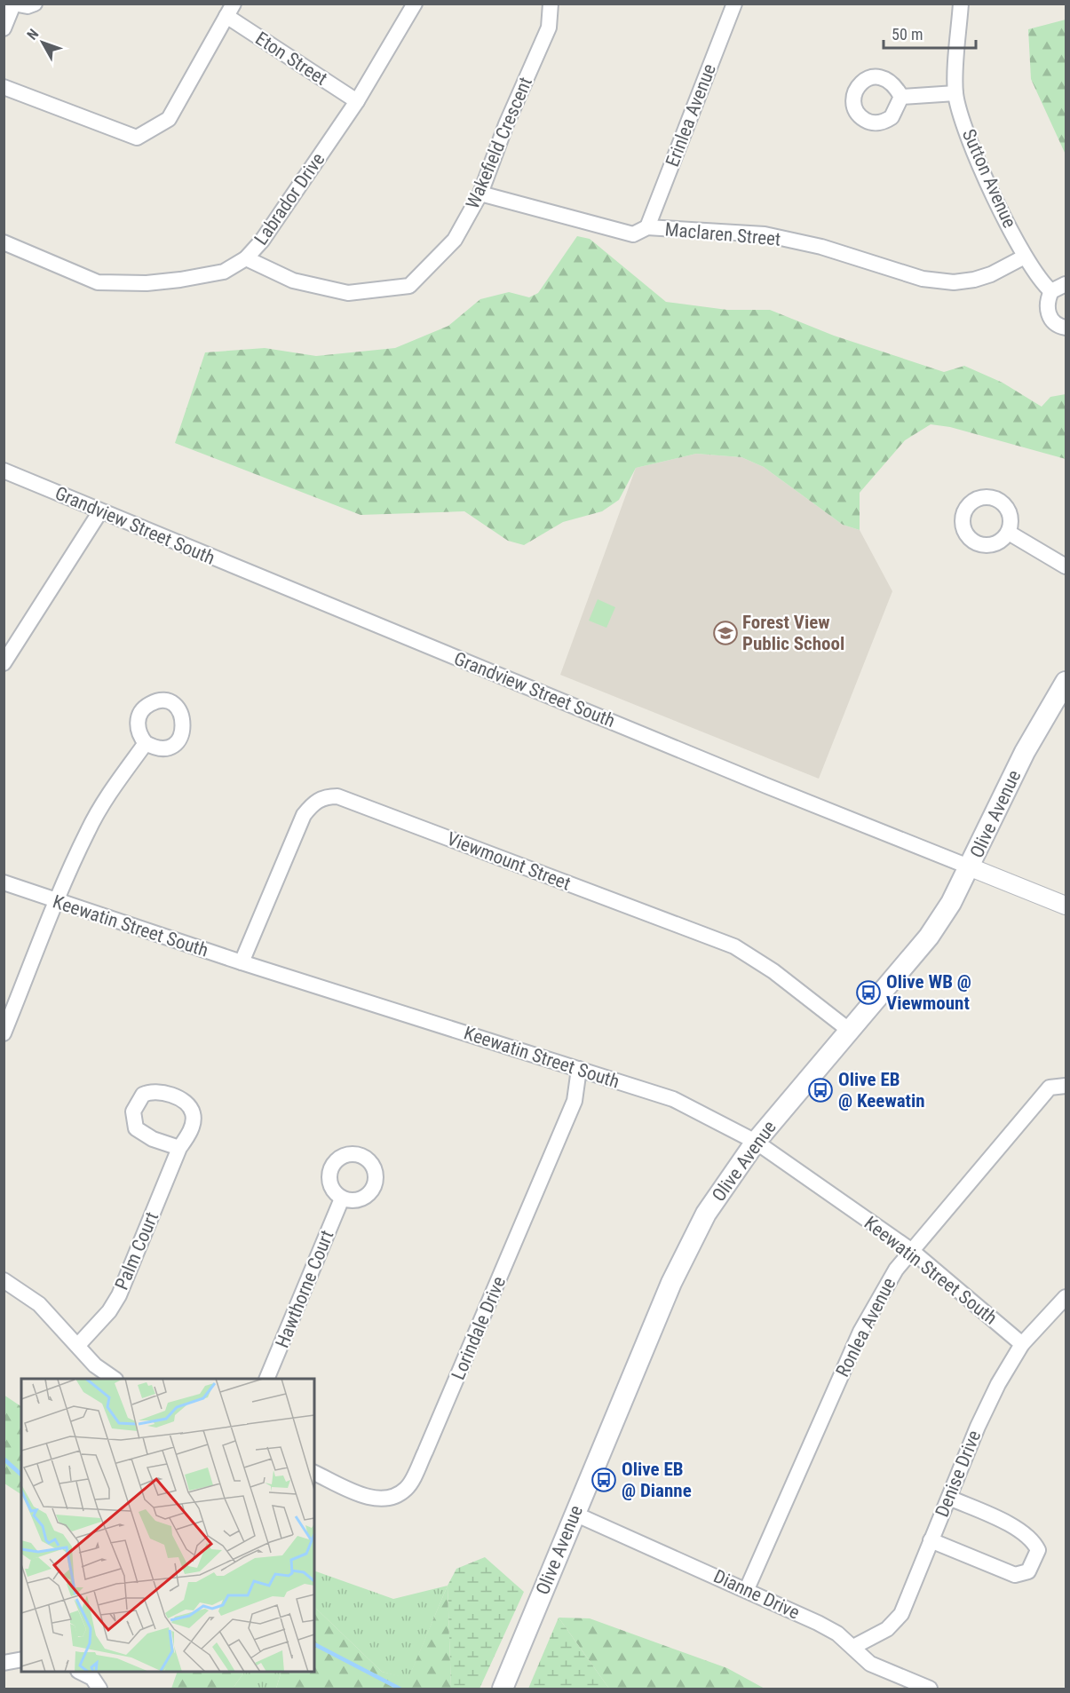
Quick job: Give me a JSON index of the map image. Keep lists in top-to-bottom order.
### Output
{
  "streets": {
    "main road": ["Olive Avenue"],
    "street": [
      "Eton Street",
      "Erinlea Avenue",
      "Wakefield Crescent",
      "Sutton Avenue",
      "Labrador Drive",
      "Maclaren Street",
      "Grandview Street South",
      "Viewmount Street",
      "Keewatin Street South",
      "Palm Court",
      "Hawthorne Court",
      "Ronlea Avenue",
      "Lorindale Drive",
      "Denise Drive",
      "Dianne Drive"
    ]
  },
  "crossings": [
    ["Eton Street", "Labrador Drive"],
    ["Erinlea Avenue", "Maclaren Street"],
    ["Wakefield Crescent", "Labrador Drive"],
    ["Wakefield Crescent", "Maclaren Street"],
    ["Sutton Avenue", "Maclaren Street"],
    ["Grandview Street South", "Olive Avenue"],
    ["Olive Avenue", "Viewmount Street"],
    ["Olive Avenue", "Keewatin Street South"],
    ["Olive Avenue", "Dianne Drive"],
    ["Viewmount Street", "Keewatin Street South"],
    ["Keewatin Street South", "Ronlea Avenue"],
    ["Keewatin Street South", "Lorindale Drive"],
    ["Keewatin Street South", "Denise Drive"],
    ["Ronlea Avenue", "Dianne Drive"],
    ["Denise Drive", "Dianne Drive"]
  ],
  "places": {
    "school or university": ["Forest View Public School"],
    "bus stop": ["Olive WB @ Viewmount", "Olive EB @ Keewatin", "Olive EB @ Dianne"]
  },
  "scale_bar": "50 m",
  "north": "top left"
}
